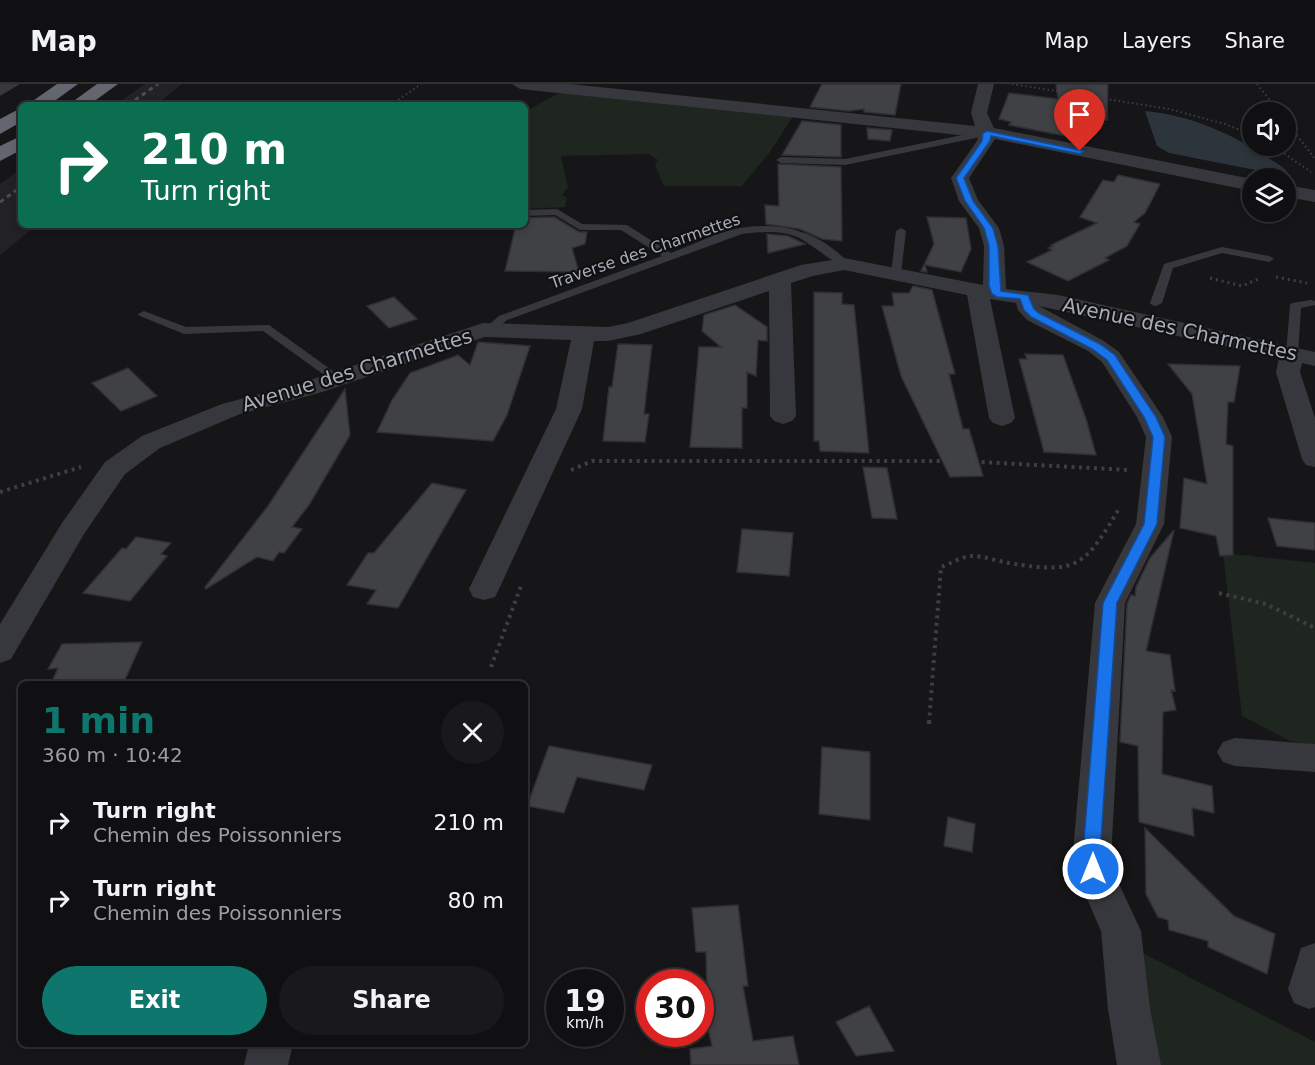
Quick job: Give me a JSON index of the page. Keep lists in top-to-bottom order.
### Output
{
  "streets": {
    "street": ["Avenue des Charmettes"],
    "lane": ["Traverse des Charmettes"]
  },
  "crossings": [
    ["Traverse des Charmettes", "Avenue des Charmettes"]
  ],
  "page": {
    "header": "Map",
    "nav": ["Map", "Layers", "Share"],
    "turn": ["210 m", "Turn right"],
    "heading": ["1 min", "360 m · 10:42"],
    "list": [
      {
        "name": "Turn right",
        "note": "Chemin des Poissonniers",
        "value": "210 m"
      },
      {
        "name": "Turn right",
        "note": "Chemin des Poissonniers",
        "value": "80 m"
      }
    ],
    "buttons": ["Exit", "Share"],
    "speed": "19 km/h",
    "limit": "30"
  }
}
